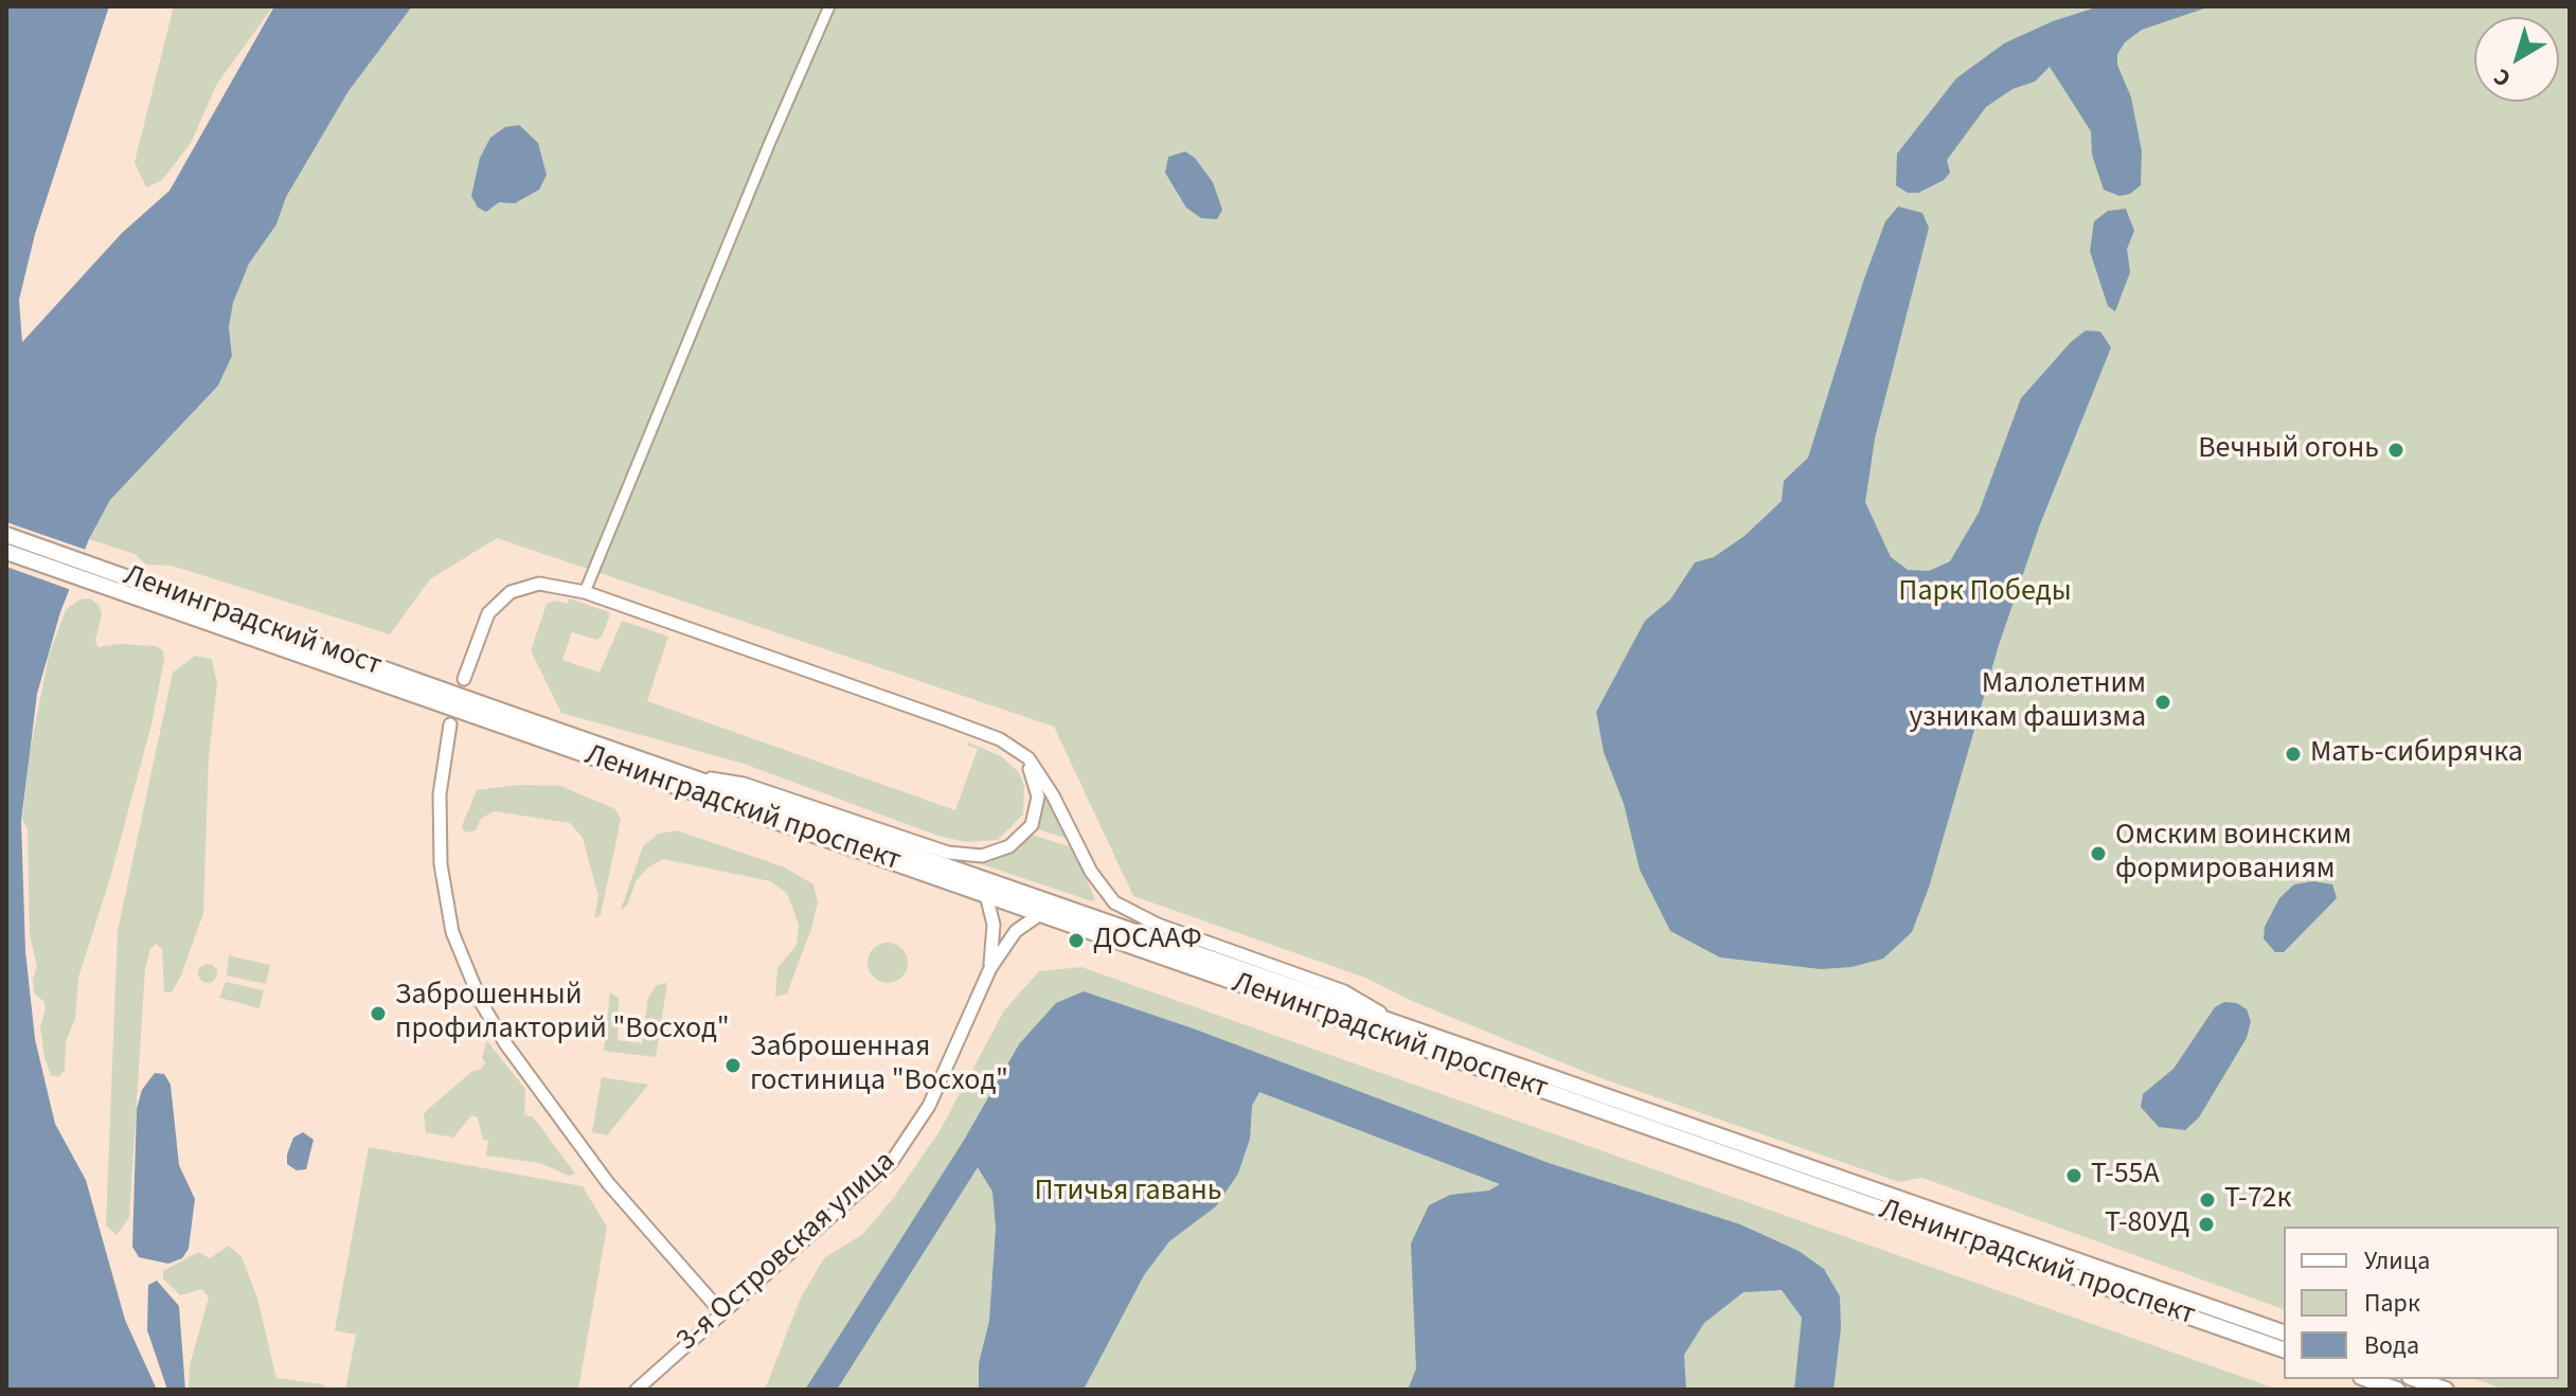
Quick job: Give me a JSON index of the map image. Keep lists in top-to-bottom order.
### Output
{
  "streets": {
    "main road": ["Ленинградский мост", "Ленинградский проспект"],
    "street": ["3-я Островская улица"]
  },
  "crossings": [
    ["Ленинградский мост", "Ленинградский проспект"]
  ],
  "parks": ["Парк Победы", "Птичья гавань"],
  "places": [
    "Вечный огонь",
    "Малолетним узникам фашизма",
    "Мать-сибирячка",
    "Омским воинским формированиям",
    "ДОСААФ",
    "Заброшенный профилакторий \"Восход\"",
    "Заброшенная гостиница \"Восход\"",
    "Т-55А",
    "Т-72к",
    "Т-80УД"
  ],
  "legend": ["Улица", "Парк", "Вода"],
  "north": "bottom left"
}
